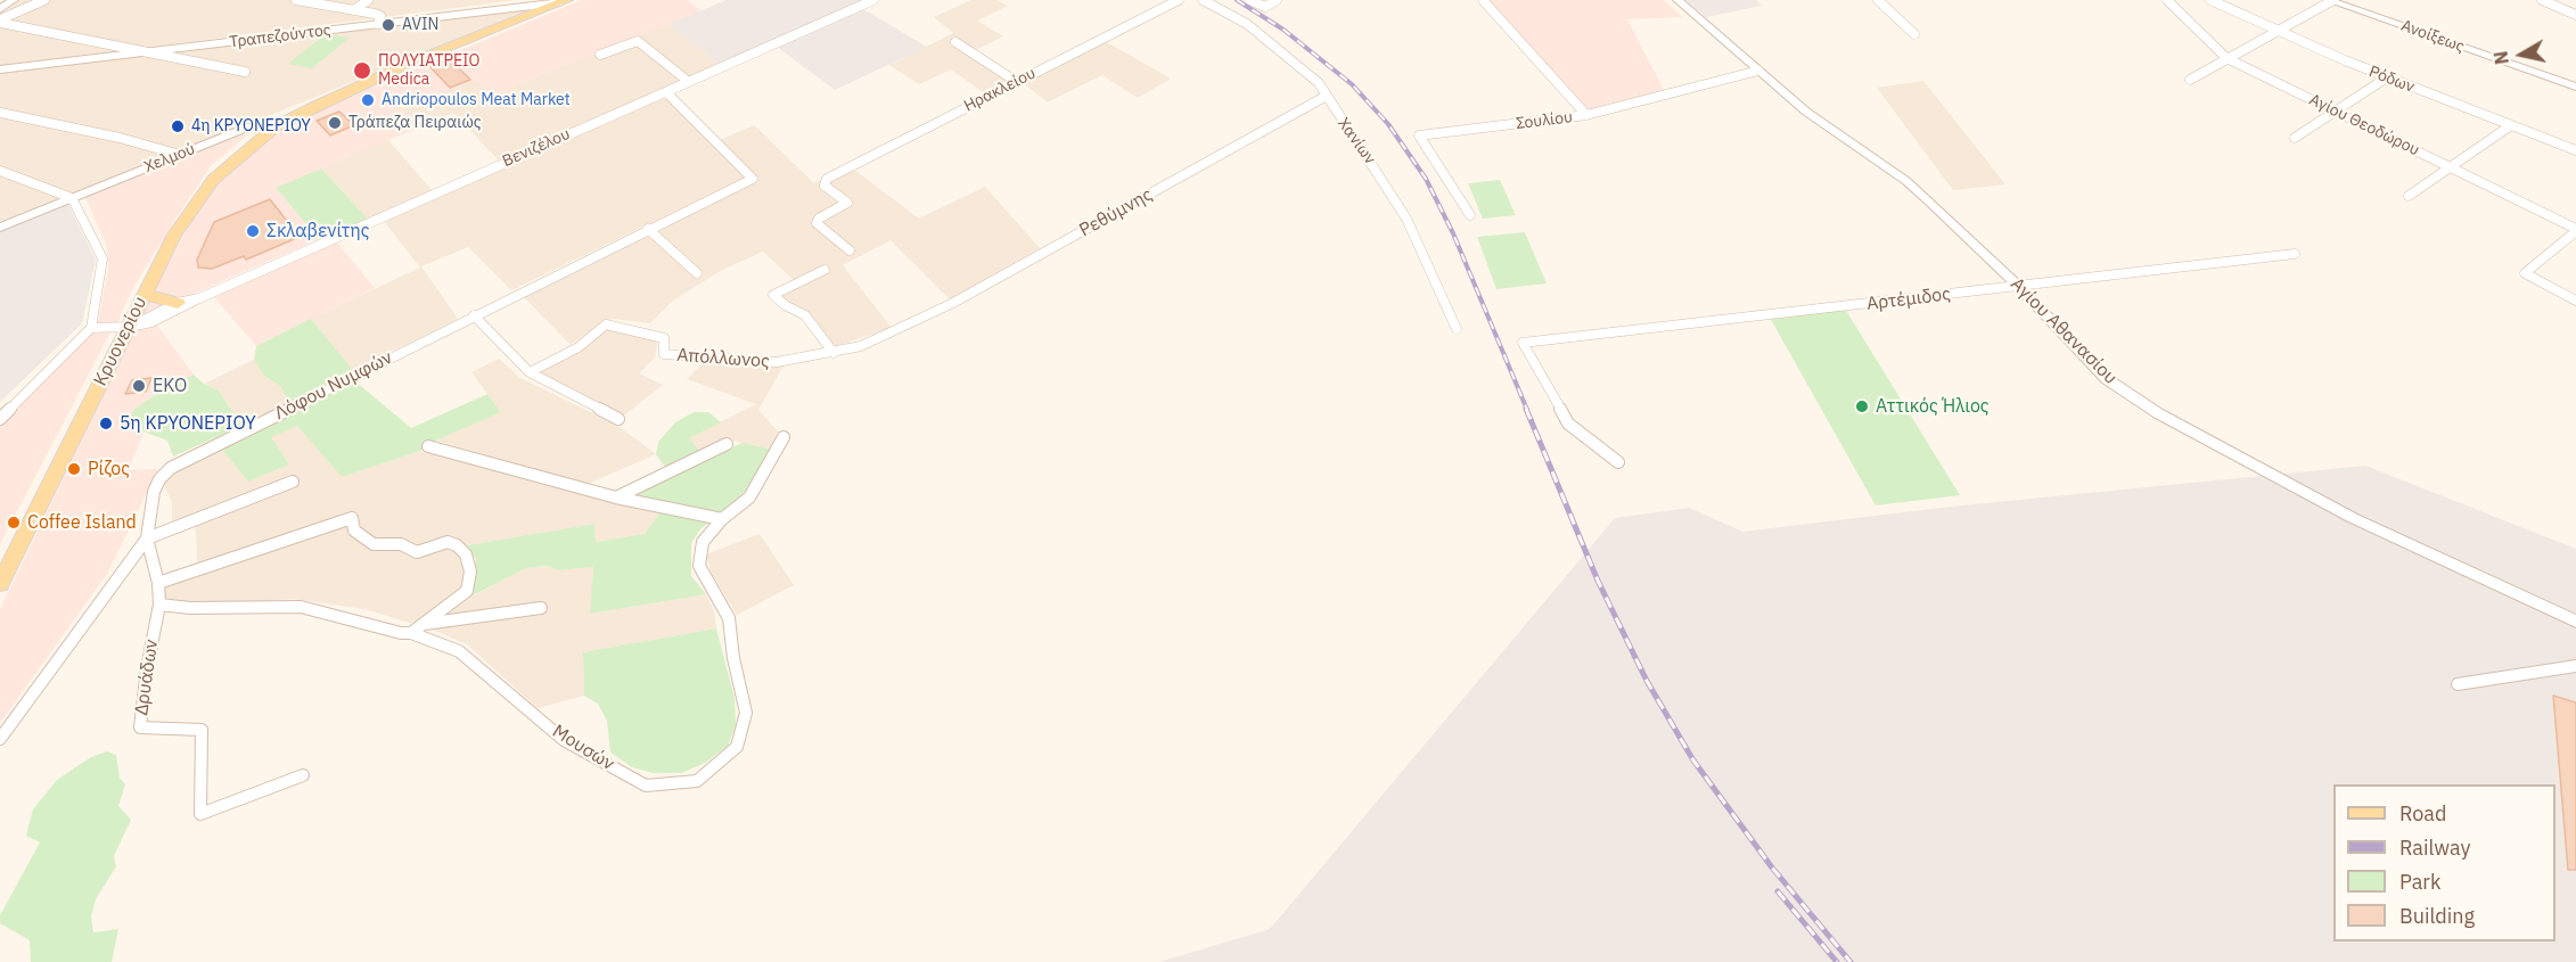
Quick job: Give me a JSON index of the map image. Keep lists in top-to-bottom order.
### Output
{
  "streets": {
    "main road": ["Τραπεζούντος", "Χελμού", "Κρυονερίου"],
    "street": [
      "Ανοίξεως",
      "Ρόδων",
      "Ηρακλείου",
      "Σουλίου",
      "Αγίου Θεοδώρου",
      "Χανίων",
      "Βενιζέλου",
      "Ρεθύμνης",
      "Αρτέμιδος",
      "Αγίου Αθανασίου",
      "Απόλλωνος",
      "Λόφου Νυμφών",
      "Δρυάδων",
      "Μουσών"
    ]
  },
  "crossings": [
    ["Τραπεζούντος", "Χελμού"],
    ["Σουλίου", "Αγίου Αθανασίου"],
    ["Χανίων", "Ρεθύμνης"],
    ["Βενιζέλου", "Κρυονερίου"],
    ["Βενιζέλου", "Λόφου Νυμφών"],
    ["Χελμού", "Κρυονερίου"],
    ["Ρεθύμνης", "Απόλλωνος"],
    ["Αρτέμιδος", "Αγίου Αθανασίου"],
    ["Λόφου Νυμφών", "Δρυάδων"],
    ["Δρυάδων", "Μουσών"]
  ],
  "places": [
    "AVIN",
    "ΠΟΛΥΙΑΤΡΕΙΟ Medica",
    "Andriopoulos Meat Market",
    "Τράπεζα Πειραιώς",
    "4η ΚΡΥΟΝΕΡΙΟΥ",
    "Σκλαβενίτης",
    "EKO",
    "Αττικός Ήλιος",
    "5η ΚΡΥΟΝΕΡΙΟΥ",
    "Ρίζος",
    "Coffee Island"
  ],
  "legend": [
    "Road",
    "Railway",
    "Park",
    "Building"
  ],
  "north": "left"
}
